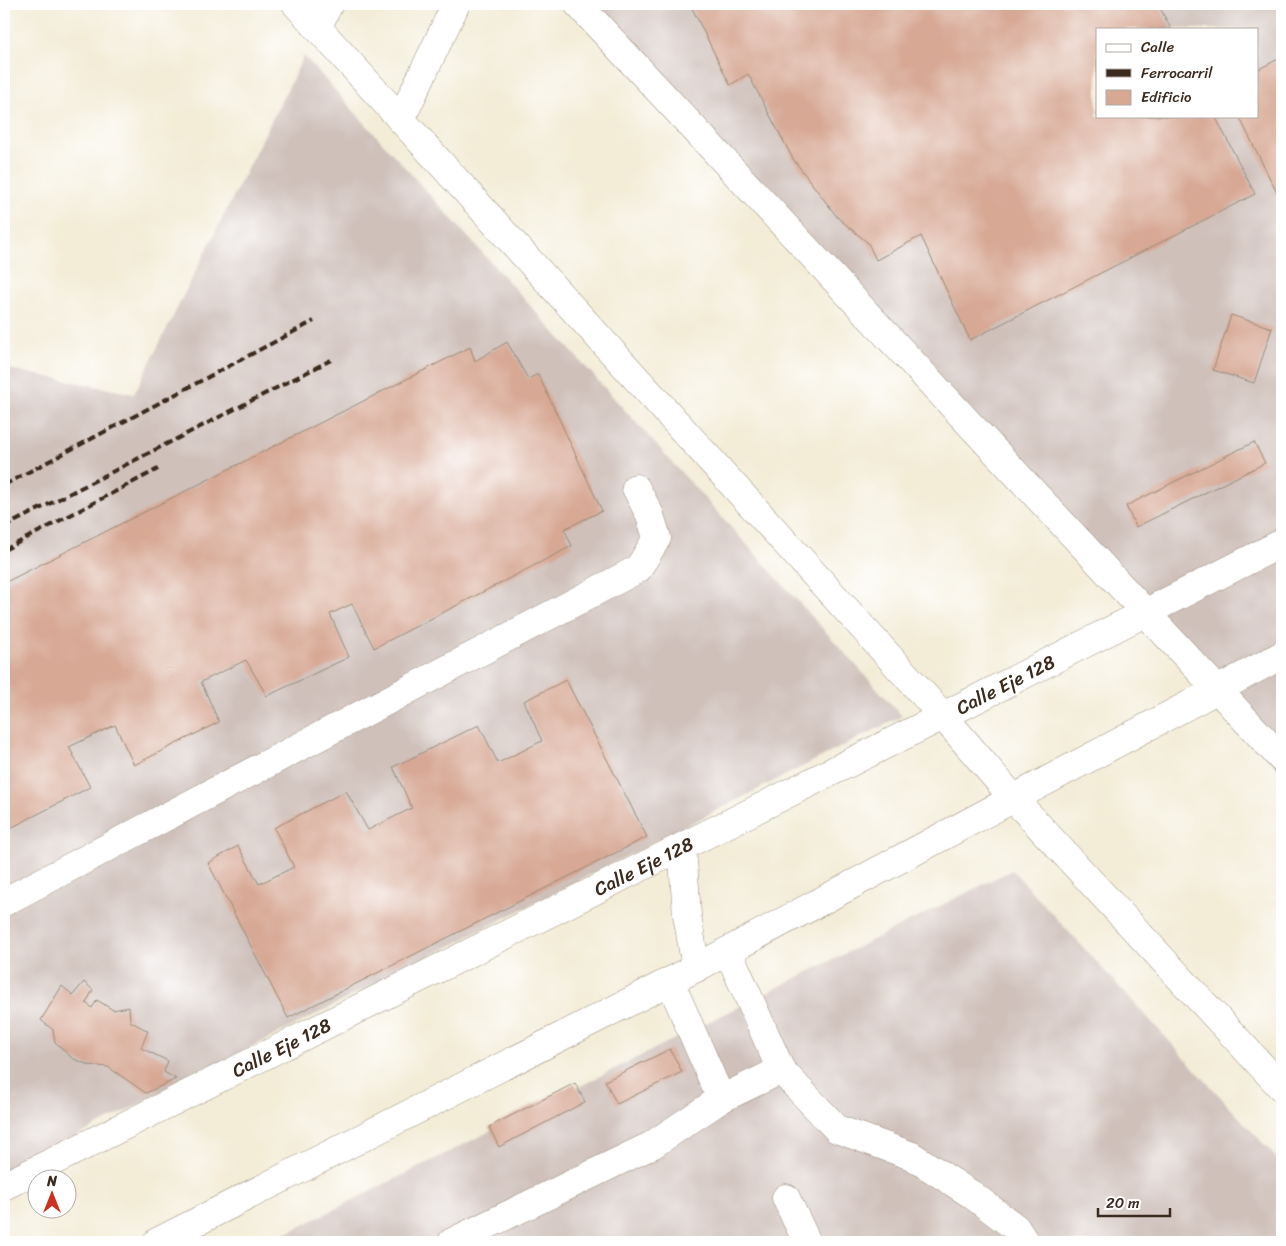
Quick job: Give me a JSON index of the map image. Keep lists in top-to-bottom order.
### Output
{
  "streets": {
    "street": ["Calle Eje 128"]
  },
  "legend": ["Calle", "Ferrocarril", "Edificio"],
  "scale_bar": "20 m",
  "north": "top"
}
